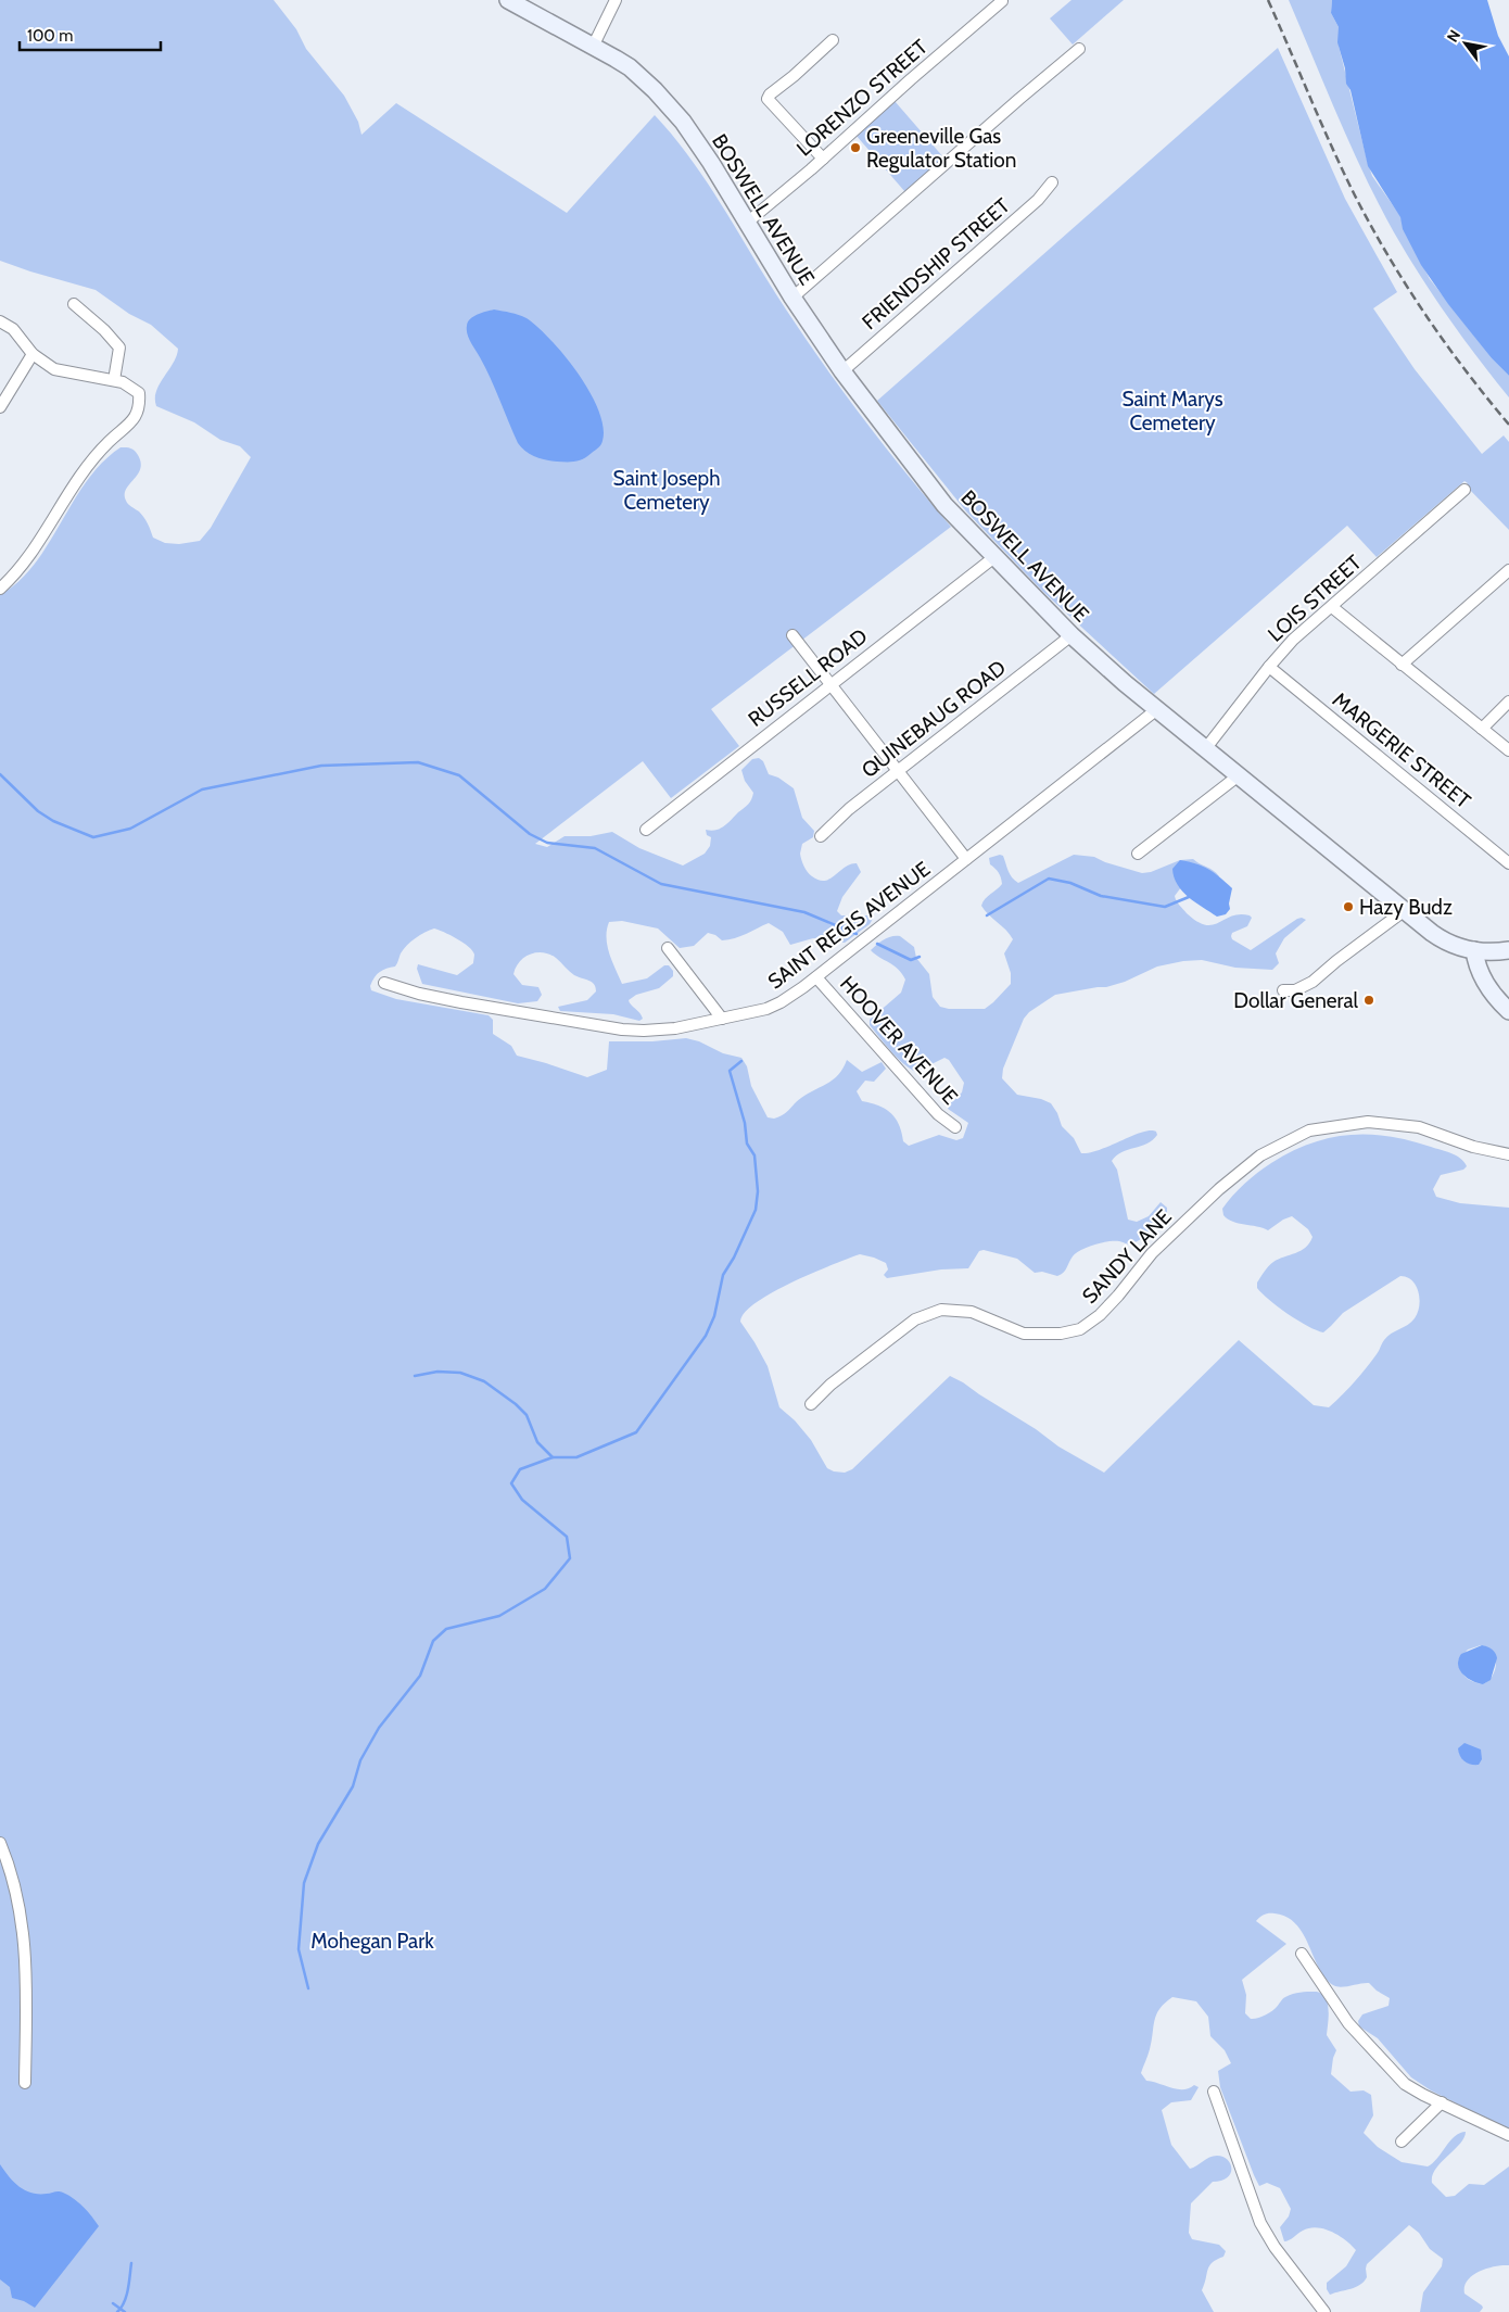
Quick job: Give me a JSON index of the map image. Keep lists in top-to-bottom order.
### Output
{
  "streets": {
    "main road": ["BOSWELL AVENUE"],
    "street": [
      "LORENZO STREET",
      "FRIENDSHIP STREET",
      "LOIS STREET",
      "RUSSELL ROAD",
      "QUINEBAUG ROAD",
      "MARGERIE STREET",
      "SAINT REGIS AVENUE",
      "HOOVER AVENUE",
      "SANDY LANE"
    ]
  },
  "crossings": [
    ["LORENZO STREET", "BOSWELL AVENUE"],
    ["BOSWELL AVENUE", "FRIENDSHIP STREET"],
    ["BOSWELL AVENUE", "LOIS STREET"],
    ["BOSWELL AVENUE", "RUSSELL ROAD"],
    ["BOSWELL AVENUE", "QUINEBAUG ROAD"],
    ["BOSWELL AVENUE", "SAINT REGIS AVENUE"],
    ["LOIS STREET", "MARGERIE STREET"],
    ["SAINT REGIS AVENUE", "HOOVER AVENUE"]
  ],
  "parks": ["Saint Marys Cemetery", "Saint Joseph Cemetery", "Mohegan Park"],
  "places": ["Greeneville Gas Regulator Station", "Hazy Budz", "Dollar General"],
  "scale_bar": "100 m",
  "north": "top left"
}
